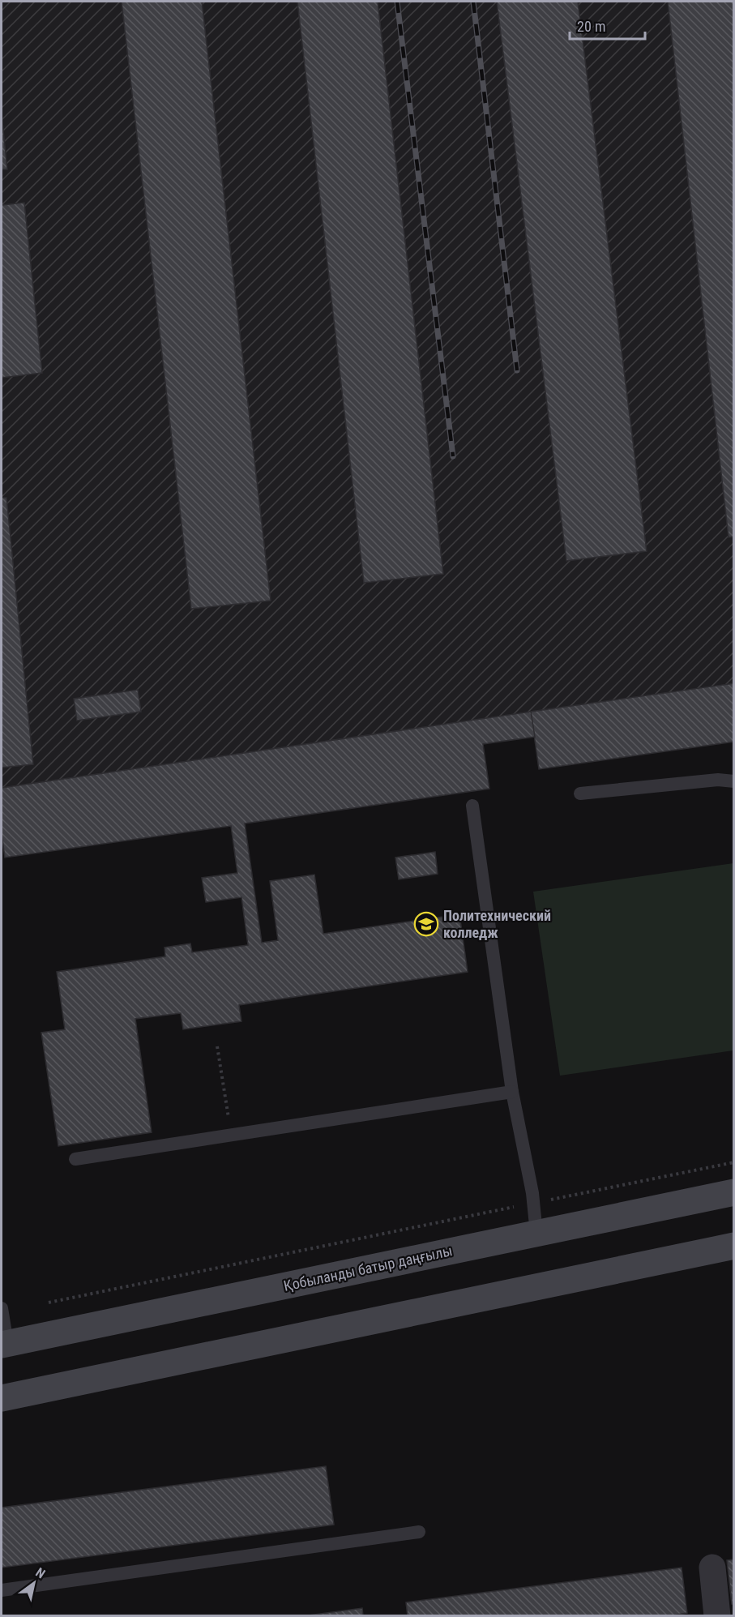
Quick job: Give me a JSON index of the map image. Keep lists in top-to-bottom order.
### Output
{
  "streets": {
    "main road": ["Қобыланды батыр даңғылы"]
  },
  "places": {
    "school or university": ["Политехнический колледж"]
  },
  "scale_bar": "20 m",
  "north": "top right"
}
